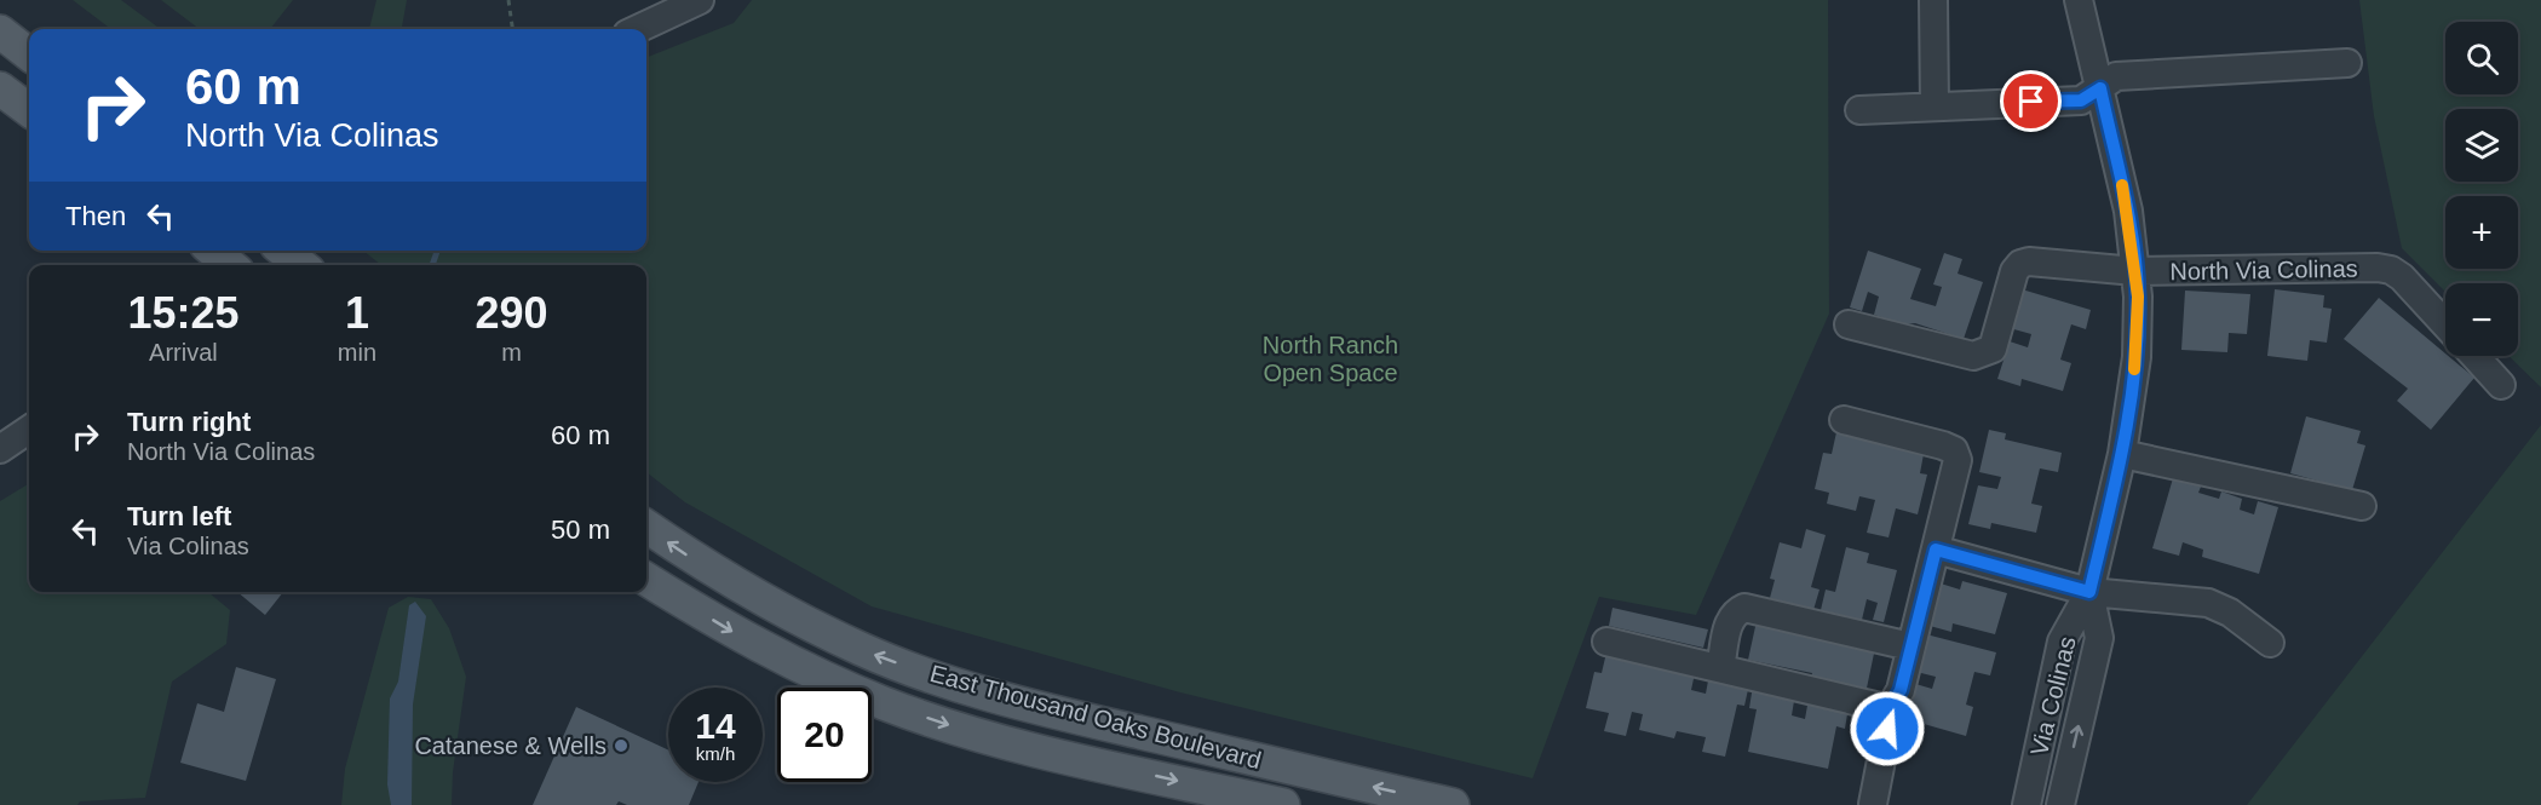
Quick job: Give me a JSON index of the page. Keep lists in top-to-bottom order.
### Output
{
  "streets": {
    "main road": ["East Thousand Oaks Boulevard"],
    "street": ["North Via Colinas", "Via Colinas"]
  },
  "crossings": [
    ["North Via Colinas", "Via Colinas"]
  ],
  "parks": ["North Ranch Open Space"],
  "places": ["Catanese & Wells"],
  "page": {
    "map_buttons": ["+", "−"],
    "turn": ["60 m", "North Via Colinas"],
    "then": "Then",
    "eta": [
      "15:25",
      "Arrival",
      "1",
      "min",
      "290",
      "m"
    ],
    "list": [
      {
        "name": "Turn right",
        "note": "North Via Colinas",
        "value": "60 m"
      },
      {
        "name": "Turn left",
        "note": "Via Colinas",
        "value": "50 m"
      }
    ],
    "speed": "14 km/h",
    "limit": "20"
  }
}
